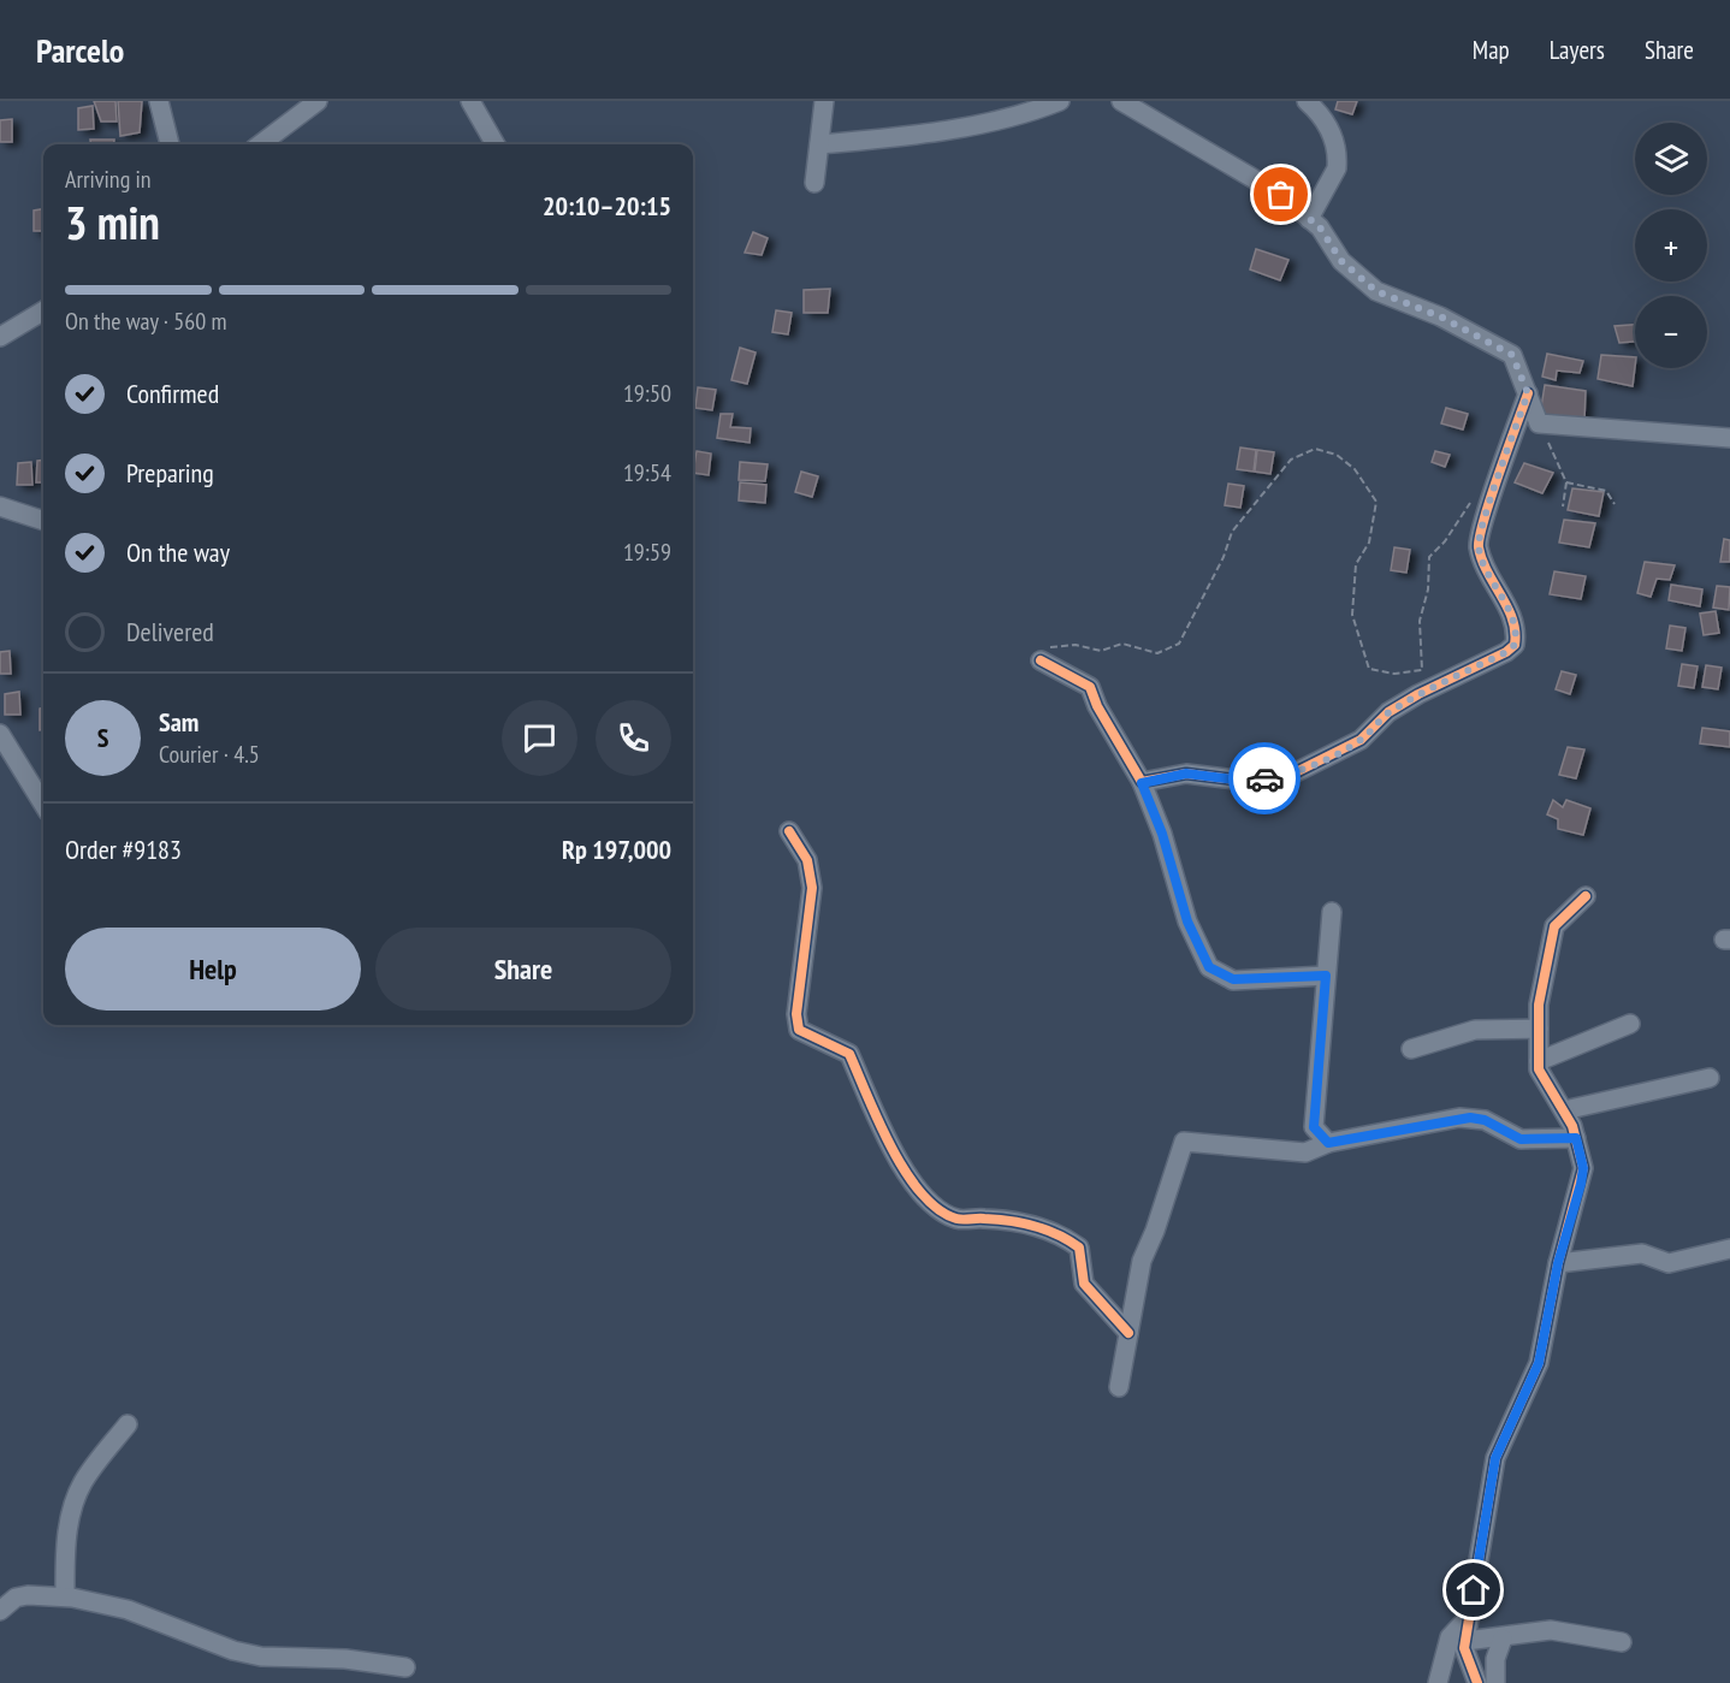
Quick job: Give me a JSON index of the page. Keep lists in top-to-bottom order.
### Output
{
  "page": {
    "header": "Parcelo",
    "nav": ["Map", "Layers", "Share"],
    "map_buttons": ["+", "−"],
    "heading": ["3 min", "Arriving in", "20:10–20:15"],
    "panel": [
      "Sam",
      "Courier · 4.5",
      "Order #9183",
      "Rp 197,000"
    ],
    "bar": "On the way · 560 m",
    "list": [
      ["Confirmed", "19:50"],
      ["Preparing", "19:54"],
      ["On the way", "19:59"],
      "Delivered"
    ],
    "round": "S",
    "buttons": ["Help", "Share"]
  }
}
